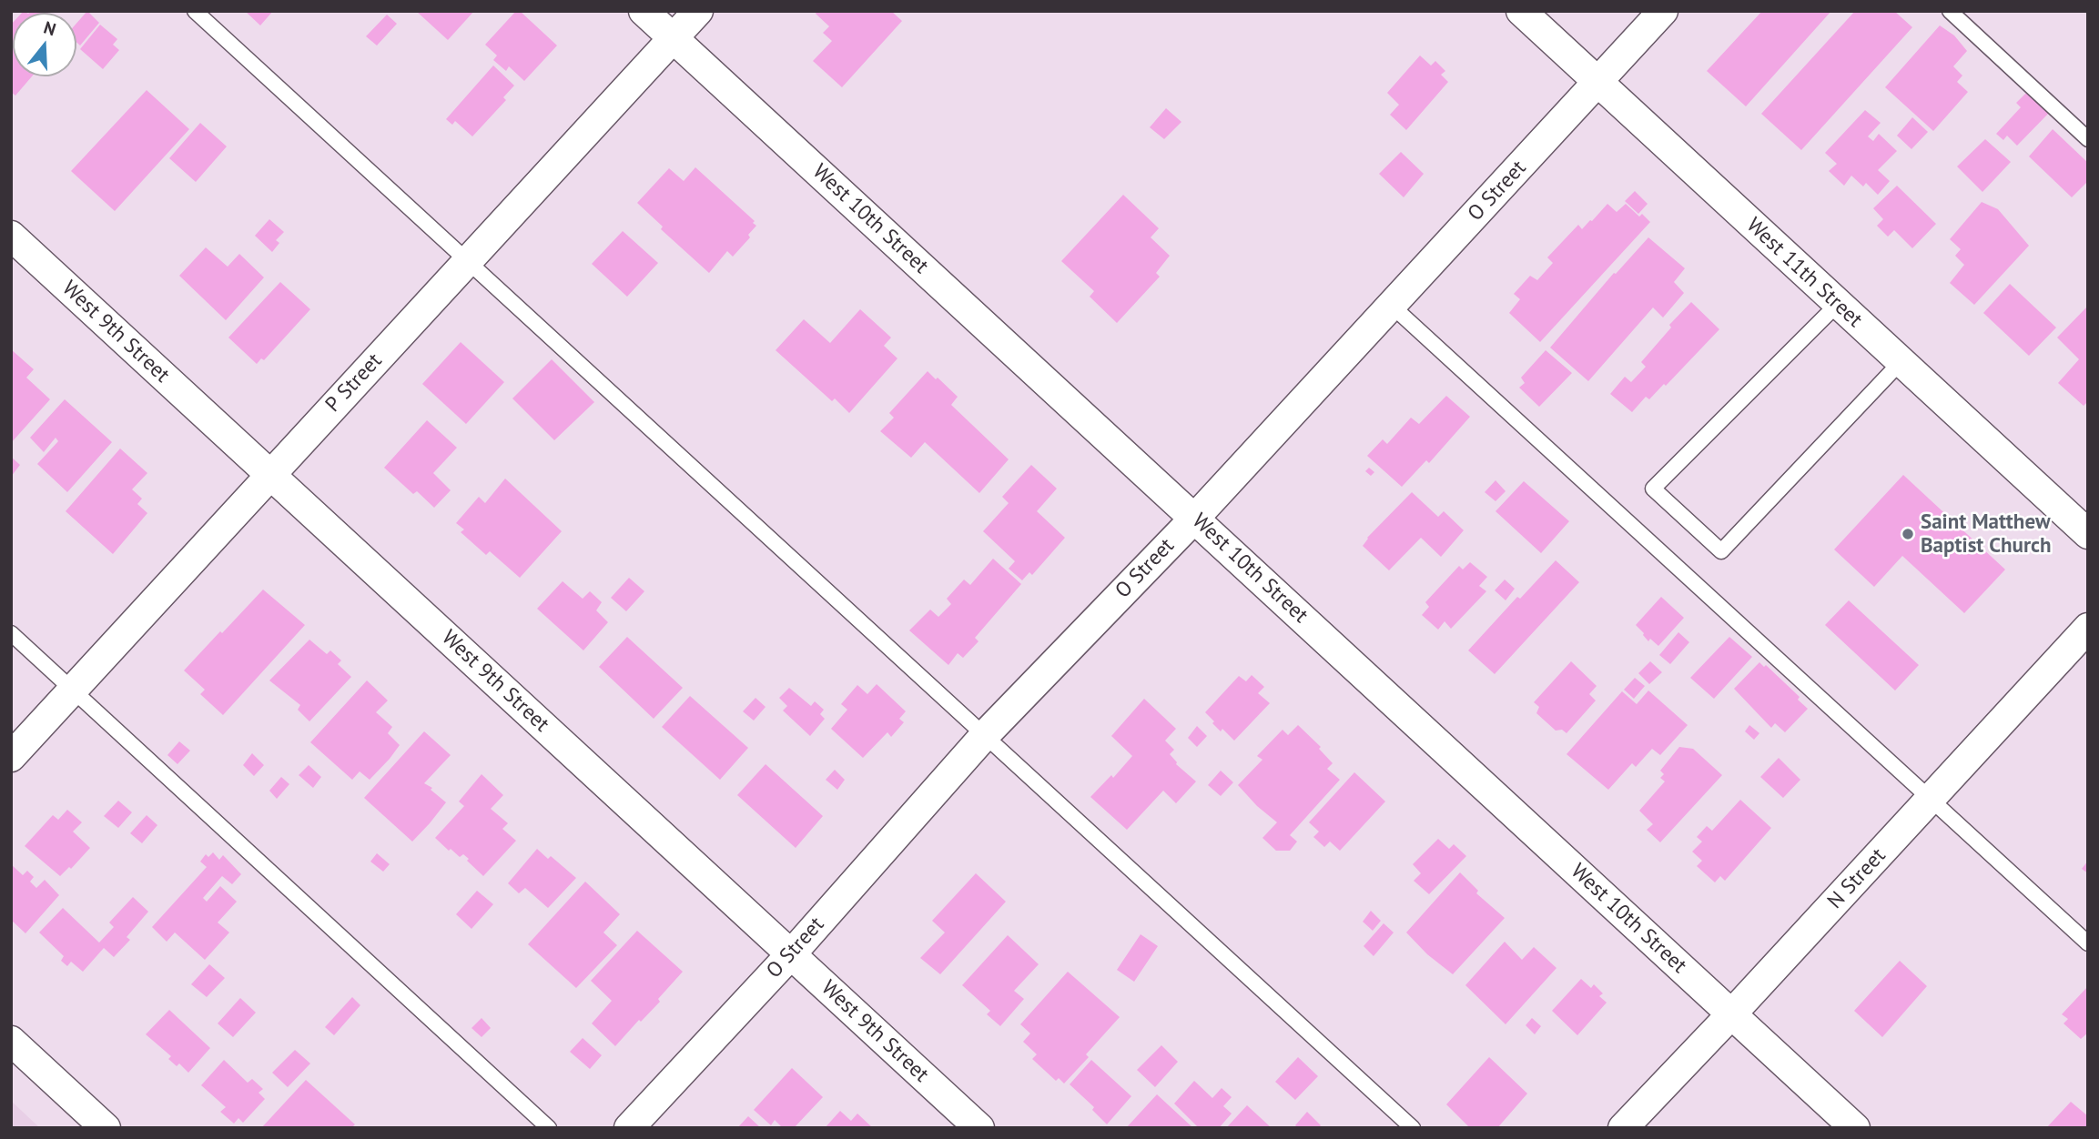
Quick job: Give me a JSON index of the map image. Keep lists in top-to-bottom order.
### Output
{
  "streets": {
    "street": [
      "O Street",
      "West 10th Street",
      "West 11th Street",
      "West 9th Street",
      "P Street",
      "N Street"
    ]
  },
  "crossings": [
    ["O Street", "West 10th Street"],
    ["O Street", "West 11th Street"],
    ["O Street", "West 9th Street"],
    ["West 10th Street", "P Street"],
    ["West 10th Street", "N Street"],
    ["West 9th Street", "P Street"]
  ],
  "places": ["Saint Matthew Baptist Church"],
  "north": "top"
}
